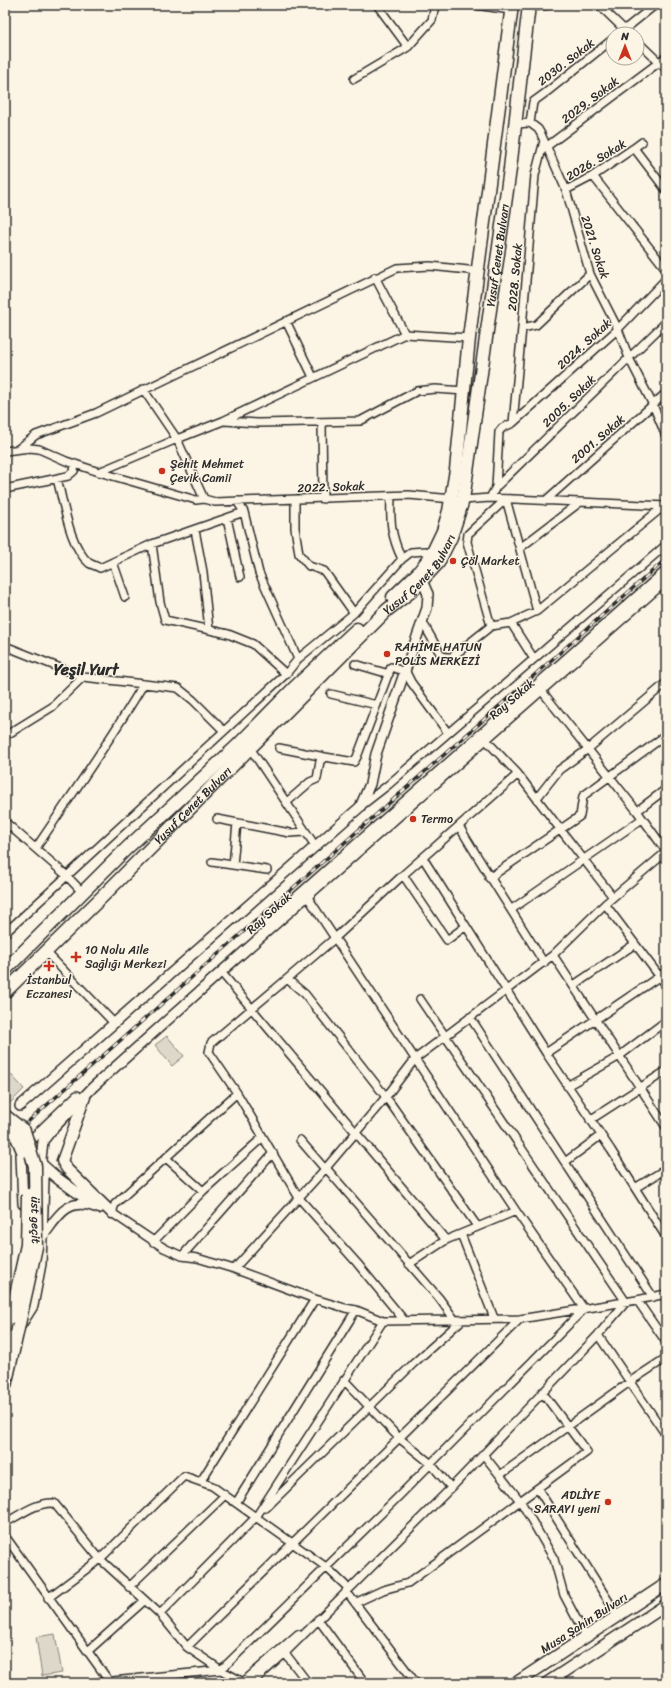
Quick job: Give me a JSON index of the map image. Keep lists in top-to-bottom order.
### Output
{
  "streets": {
    "highway": ["Yusuf Çenet Bulvarı", "üst geçit"],
    "main road": ["Musa Şahin Bulvarı"],
    "street": [
      "2030. Sokak",
      "2029. Sokak",
      "2026. Sokak",
      "2021. Sokak",
      "2028. Sokak",
      "2024. Sokak",
      "2005. Sokak",
      "2001. Sokak",
      "2022. Sokak",
      "Ray Sokak"
    ]
  },
  "crossings": [
    ["2030. Sokak", "2021. Sokak"],
    ["2029. Sokak", "2021. Sokak"],
    ["2029. Sokak", "2028. Sokak"],
    ["2026. Sokak", "2021. Sokak"],
    ["2021. Sokak", "2028. Sokak"],
    ["2021. Sokak", "2024. Sokak"],
    ["2021. Sokak", "2005. Sokak"],
    ["2021. Sokak", "2001. Sokak"],
    ["Yusuf Çenet Bulvarı", "2022. Sokak"],
    ["2024. Sokak", "2005. Sokak"],
    ["2005. Sokak", "2022. Sokak"],
    ["2001. Sokak", "2022. Sokak"],
    ["Ray Sokak", "üst geçit"]
  ],
  "districts": ["Yeşil Yurt"],
  "places": {
    "other": [
      "Şehit Mehmet Çevik Camii",
      "Çöl Market",
      "RAHİME HATUN POLİS MERKEZİ",
      "Termo",
      "ADLİYE SARAYI yeni"
    ],
    "health": ["10 Nolu Aile Sağlığı Merkezi", "İstanbul Eczanesi"]
  },
  "north": "top"
}
